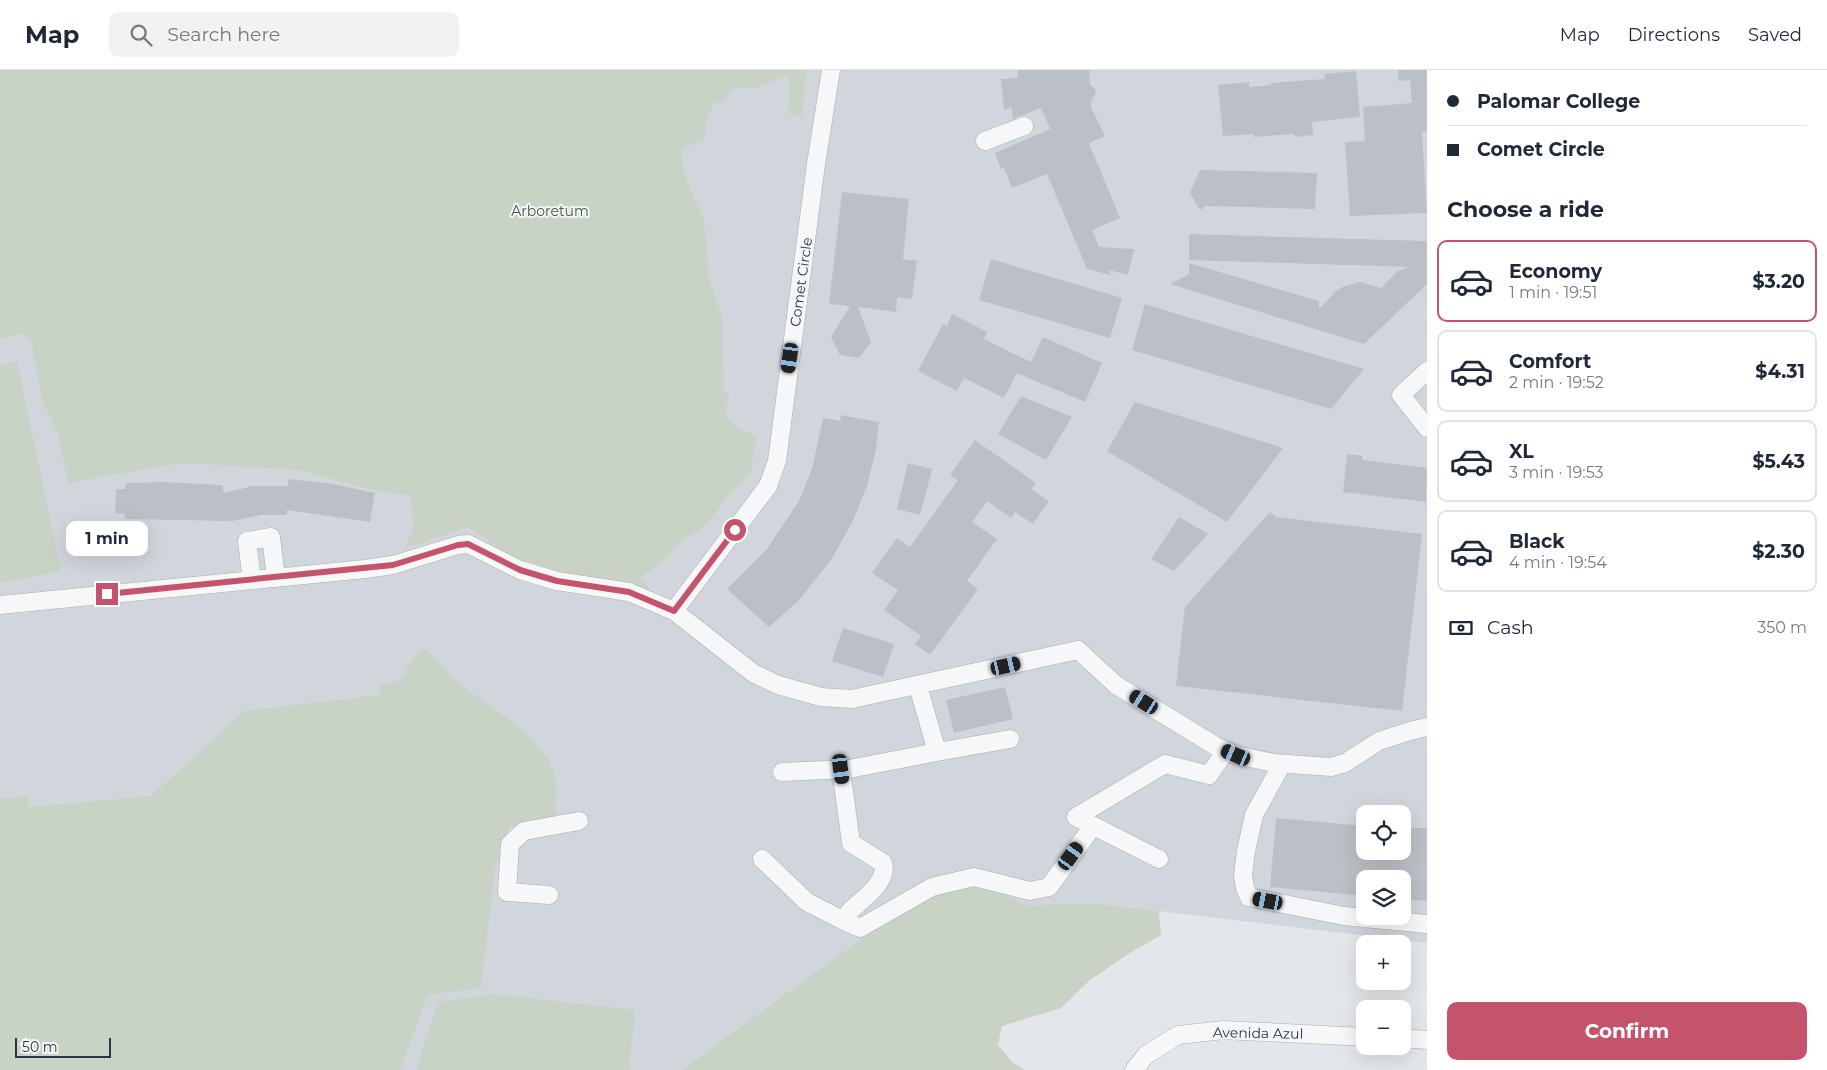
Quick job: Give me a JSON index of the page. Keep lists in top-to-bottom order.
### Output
{
  "streets": {
    "street": ["Comet Circle", "Avenida Azul"]
  },
  "parks": ["Arboretum"],
  "scale_bar": "50 m",
  "page": {
    "header": "Map",
    "search": "Search here",
    "nav": ["Map", "Directions", "Saved"],
    "banner": ["Palomar College", "Comet Circle"],
    "heading": "Choose a ride",
    "list": [
      {
        "name": "Economy",
        "note": "1 min · 19:51",
        "value": "$3.20"
      },
      {
        "name": "Comfort",
        "note": "2 min · 19:52",
        "value": "$4.31"
      },
      {
        "name": "XL",
        "note": "3 min · 19:53",
        "value": "$5.43"
      },
      {
        "name": "Black",
        "note": "4 min · 19:54",
        "value": "$2.30"
      }
    ],
    "bubble": "1 min",
    "pay": ["Cash", "350 m"],
    "map_buttons": ["+", "−"],
    "buttons": "Confirm",
    "scale": "50 m"
  }
}
